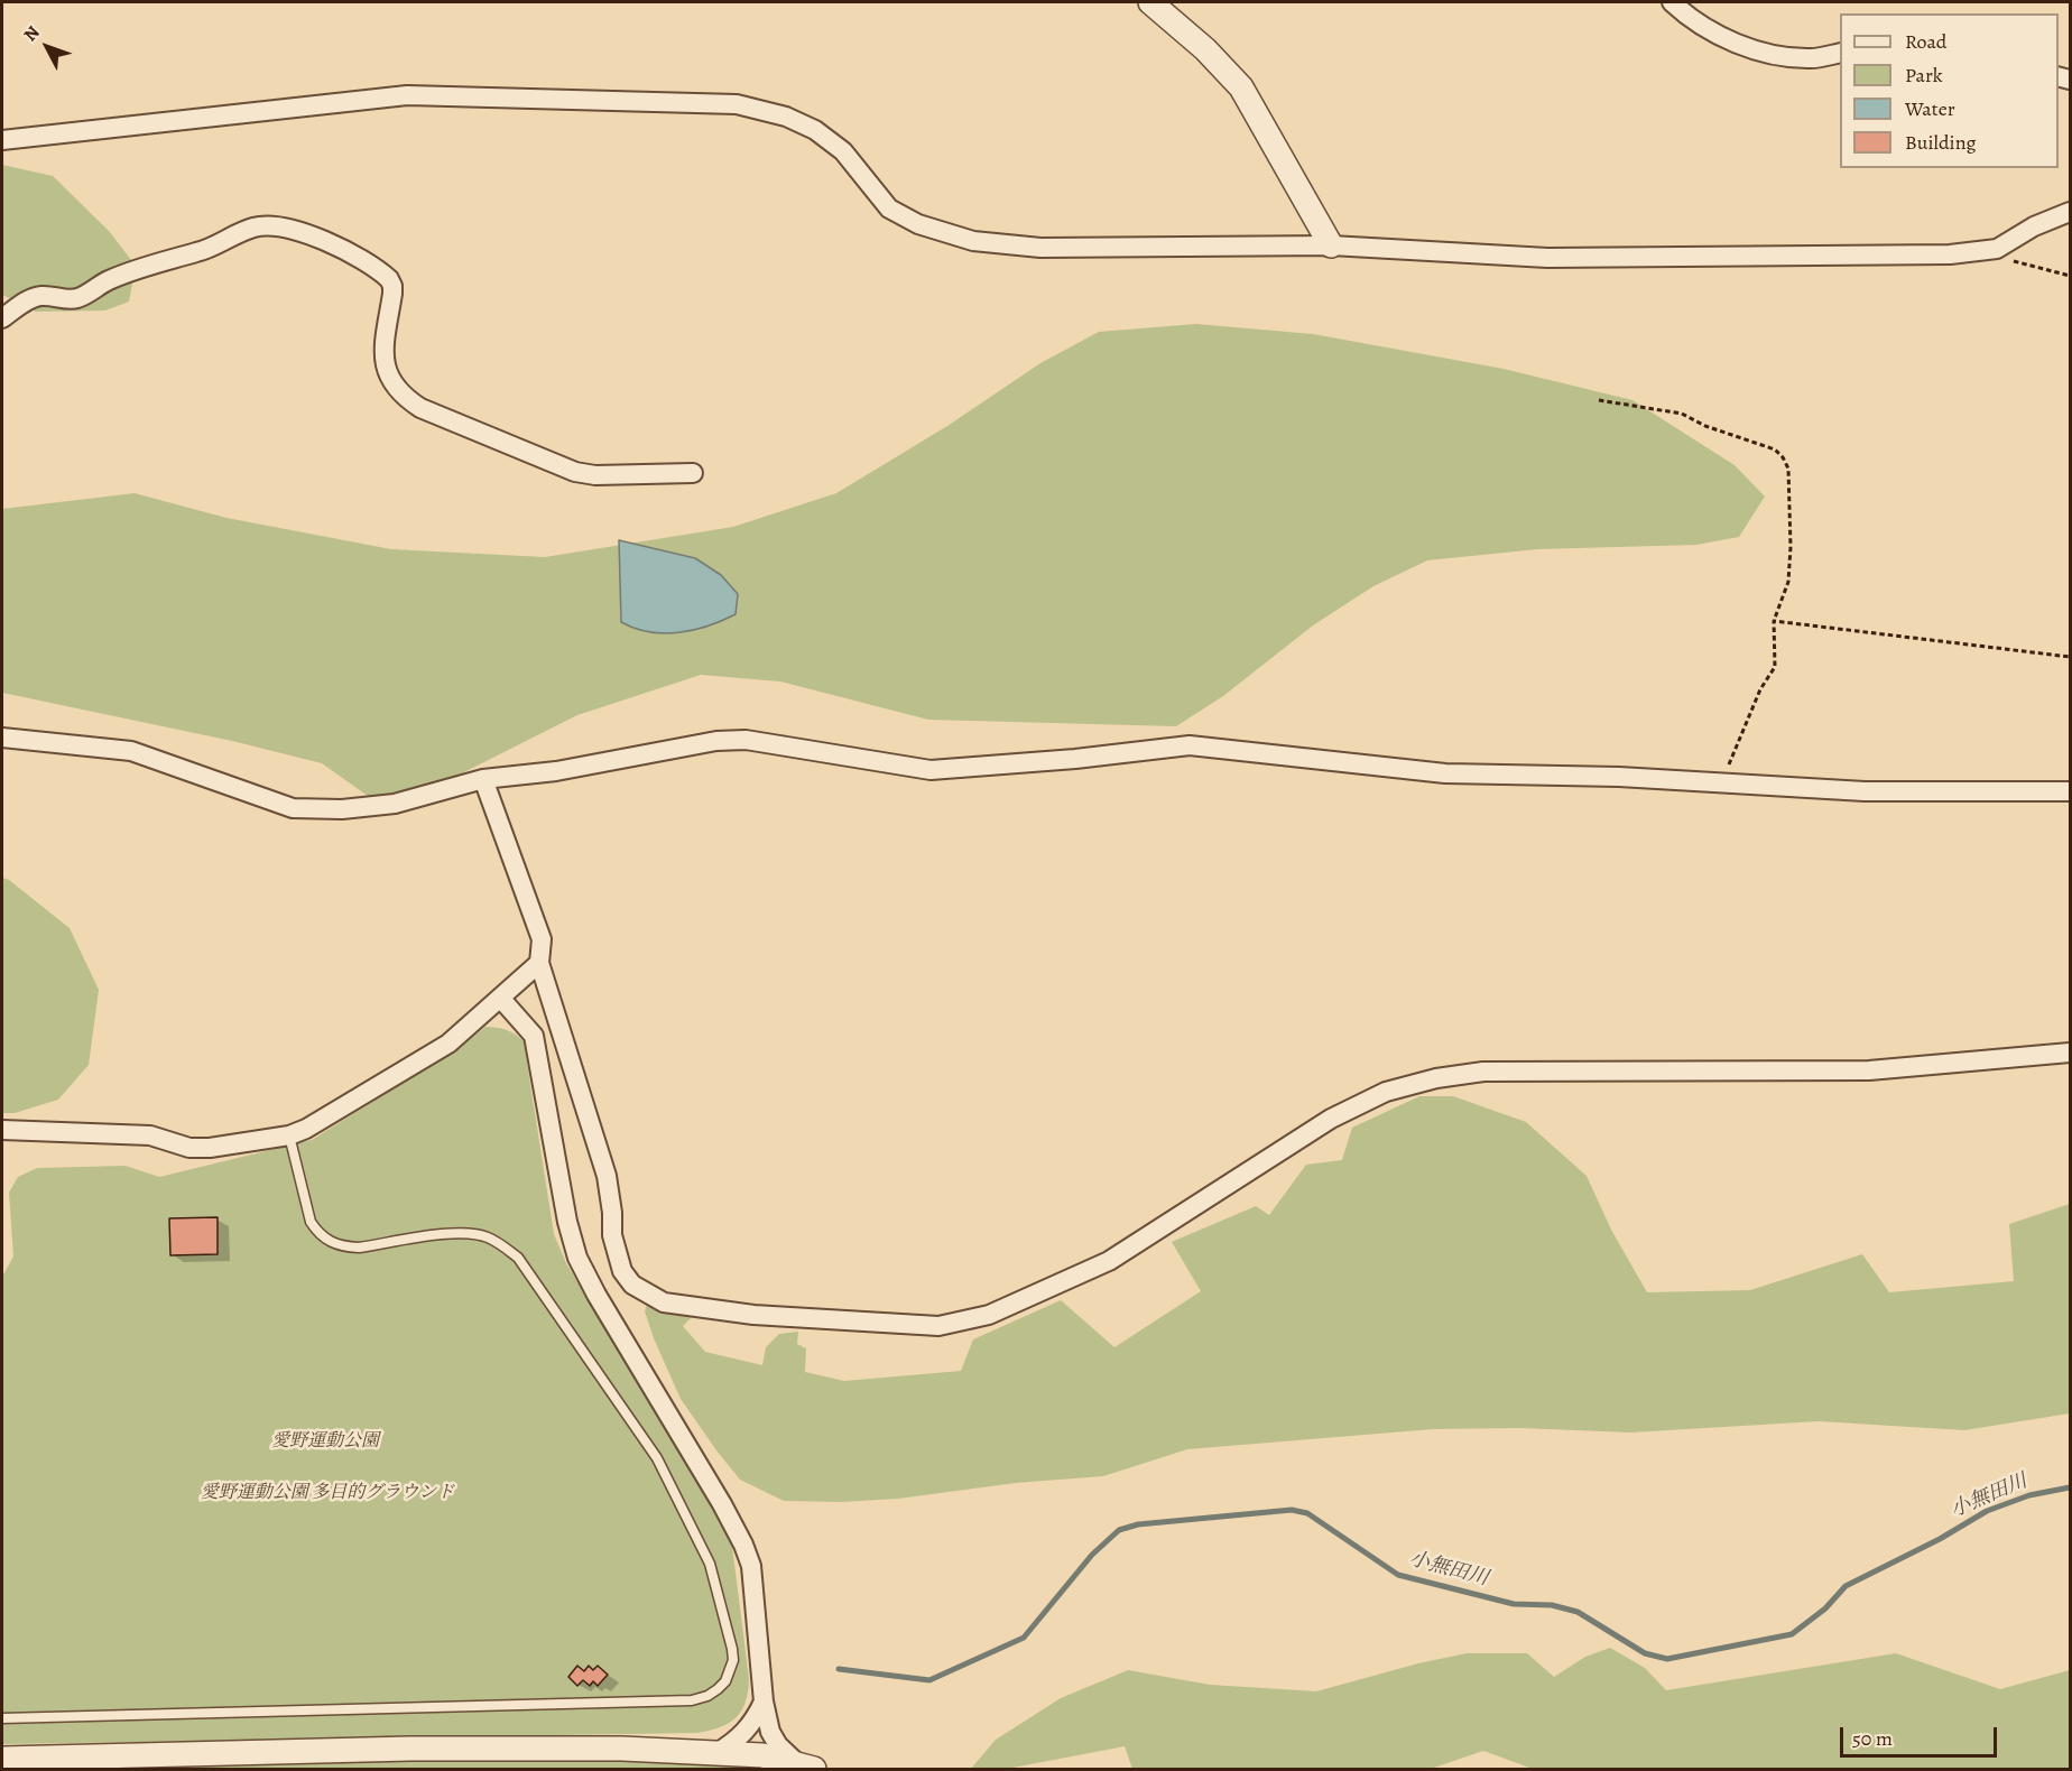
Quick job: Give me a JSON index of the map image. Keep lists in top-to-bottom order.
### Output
{
  "water": ["小無田川"],
  "parks": ["愛野運動公園", "愛野運動公園 多目的グラウンド"],
  "legend": [
    "Road",
    "Park",
    "Water",
    "Building"
  ],
  "scale_bar": "50 m",
  "north": "top left"
}
